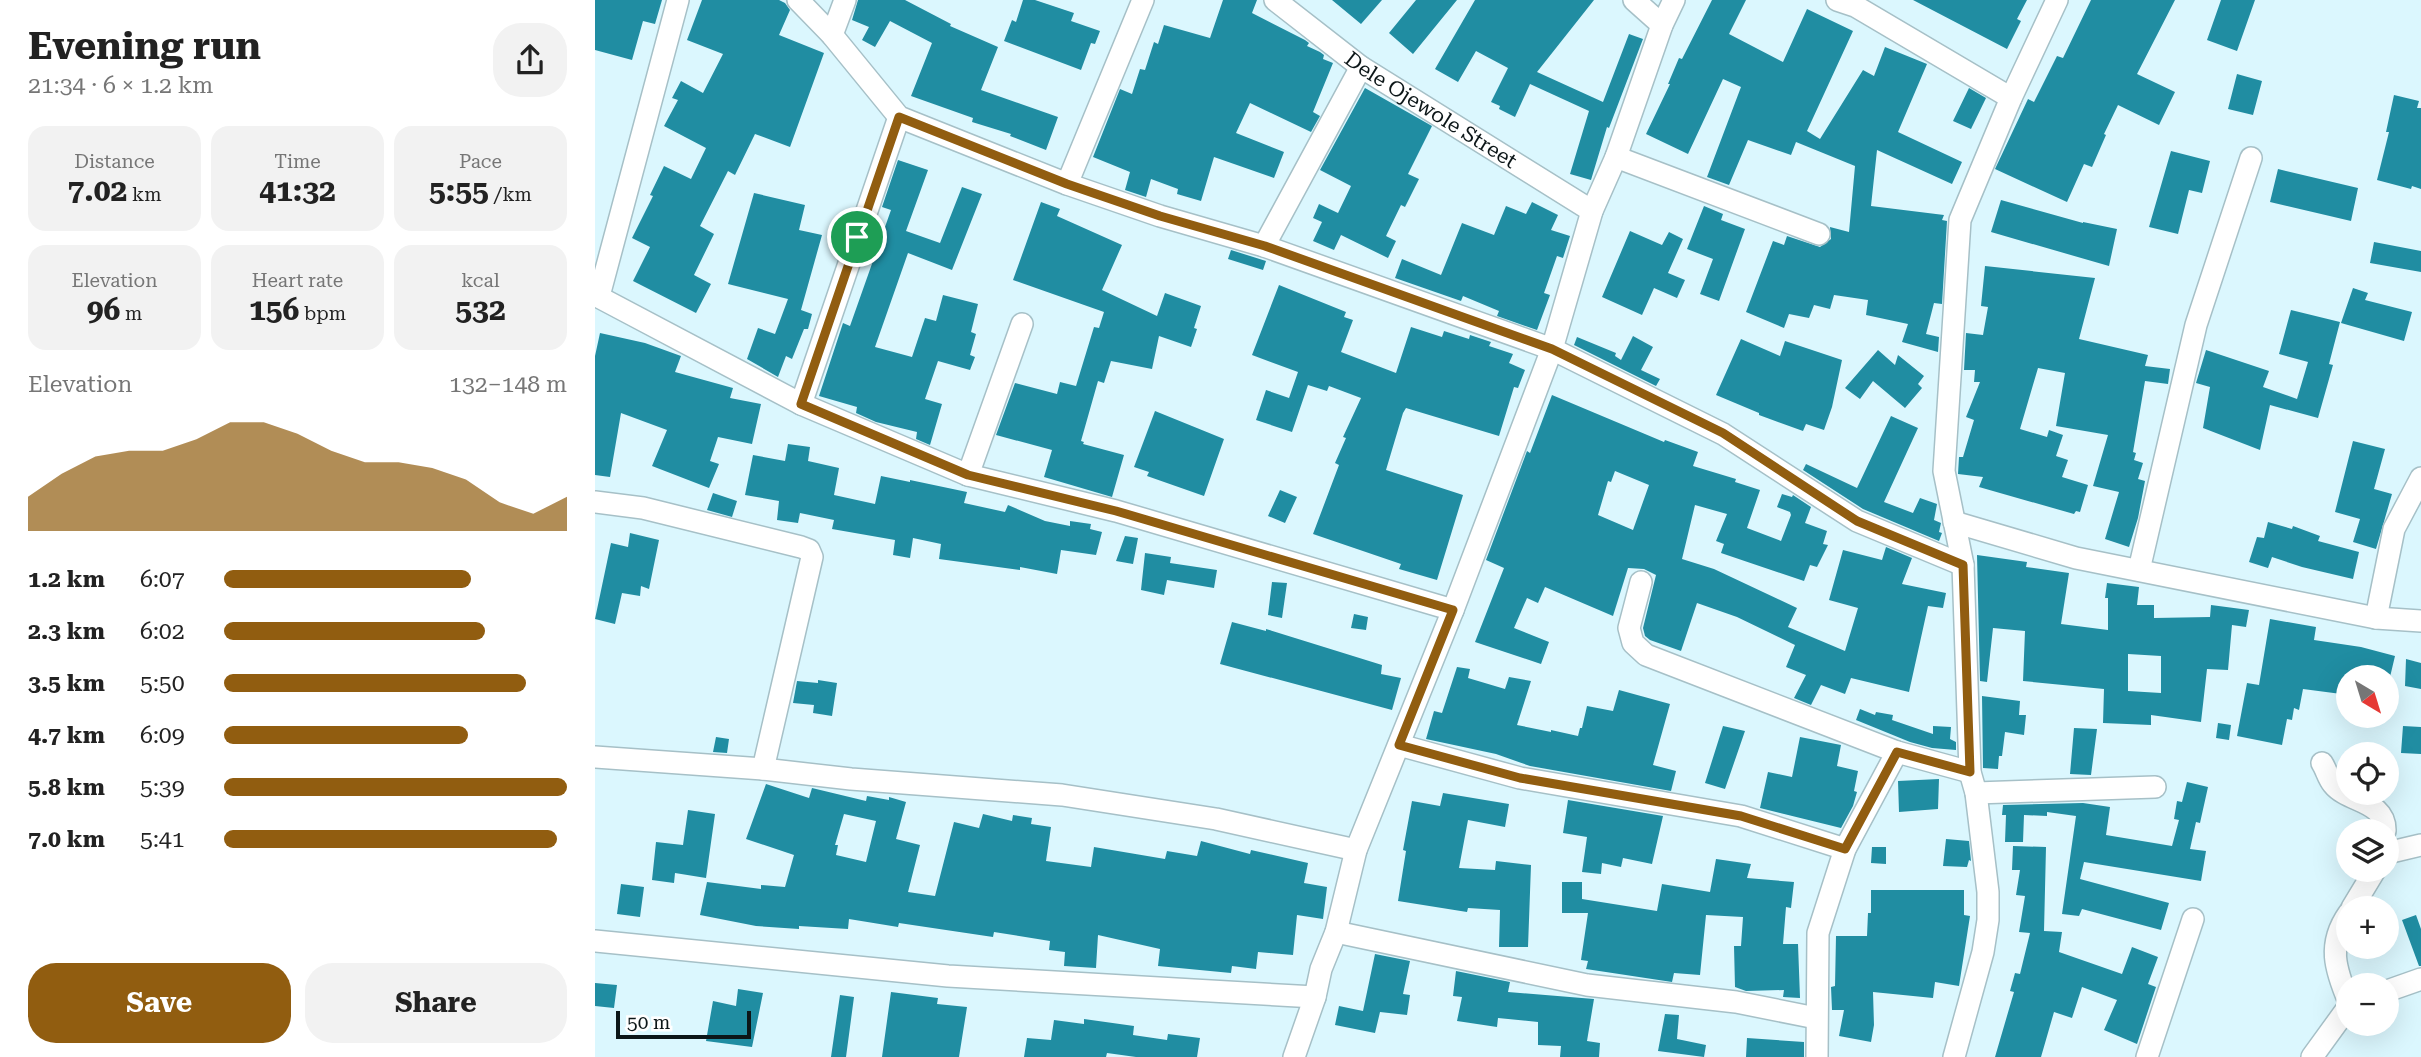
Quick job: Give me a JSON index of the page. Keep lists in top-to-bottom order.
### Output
{
  "streets": {
    "street": ["Dele Ojewole Street"]
  },
  "scale_bar": "50 m",
  "north": "bottom right",
  "page": {
    "heading": ["Evening run", "21:34 · 6 × 1.2 km"],
    "stats": [
      ["Distance", "7.02 km"],
      ["Time", "41:32"],
      ["Pace", "5:55 /km"],
      ["Elevation", "96 m"],
      ["Heart rate", "156 bpm"],
      ["kcal", "532"]
    ],
    "chart": ["Elevation", "132–148 m"],
    "list": [
      {
        "name": "1.2 km",
        "note": "6:07"
      },
      {
        "name": "2.3 km",
        "note": "6:02"
      },
      {
        "name": "3.5 km",
        "note": "5:50"
      },
      {
        "name": "4.7 km",
        "note": "6:09"
      },
      {
        "name": "5.8 km",
        "note": "5:39"
      },
      {
        "name": "7.0 km",
        "note": "5:41"
      }
    ],
    "map_buttons": ["+", "−"],
    "buttons": ["Save", "Share"],
    "scale": "50 m"
  }
}
